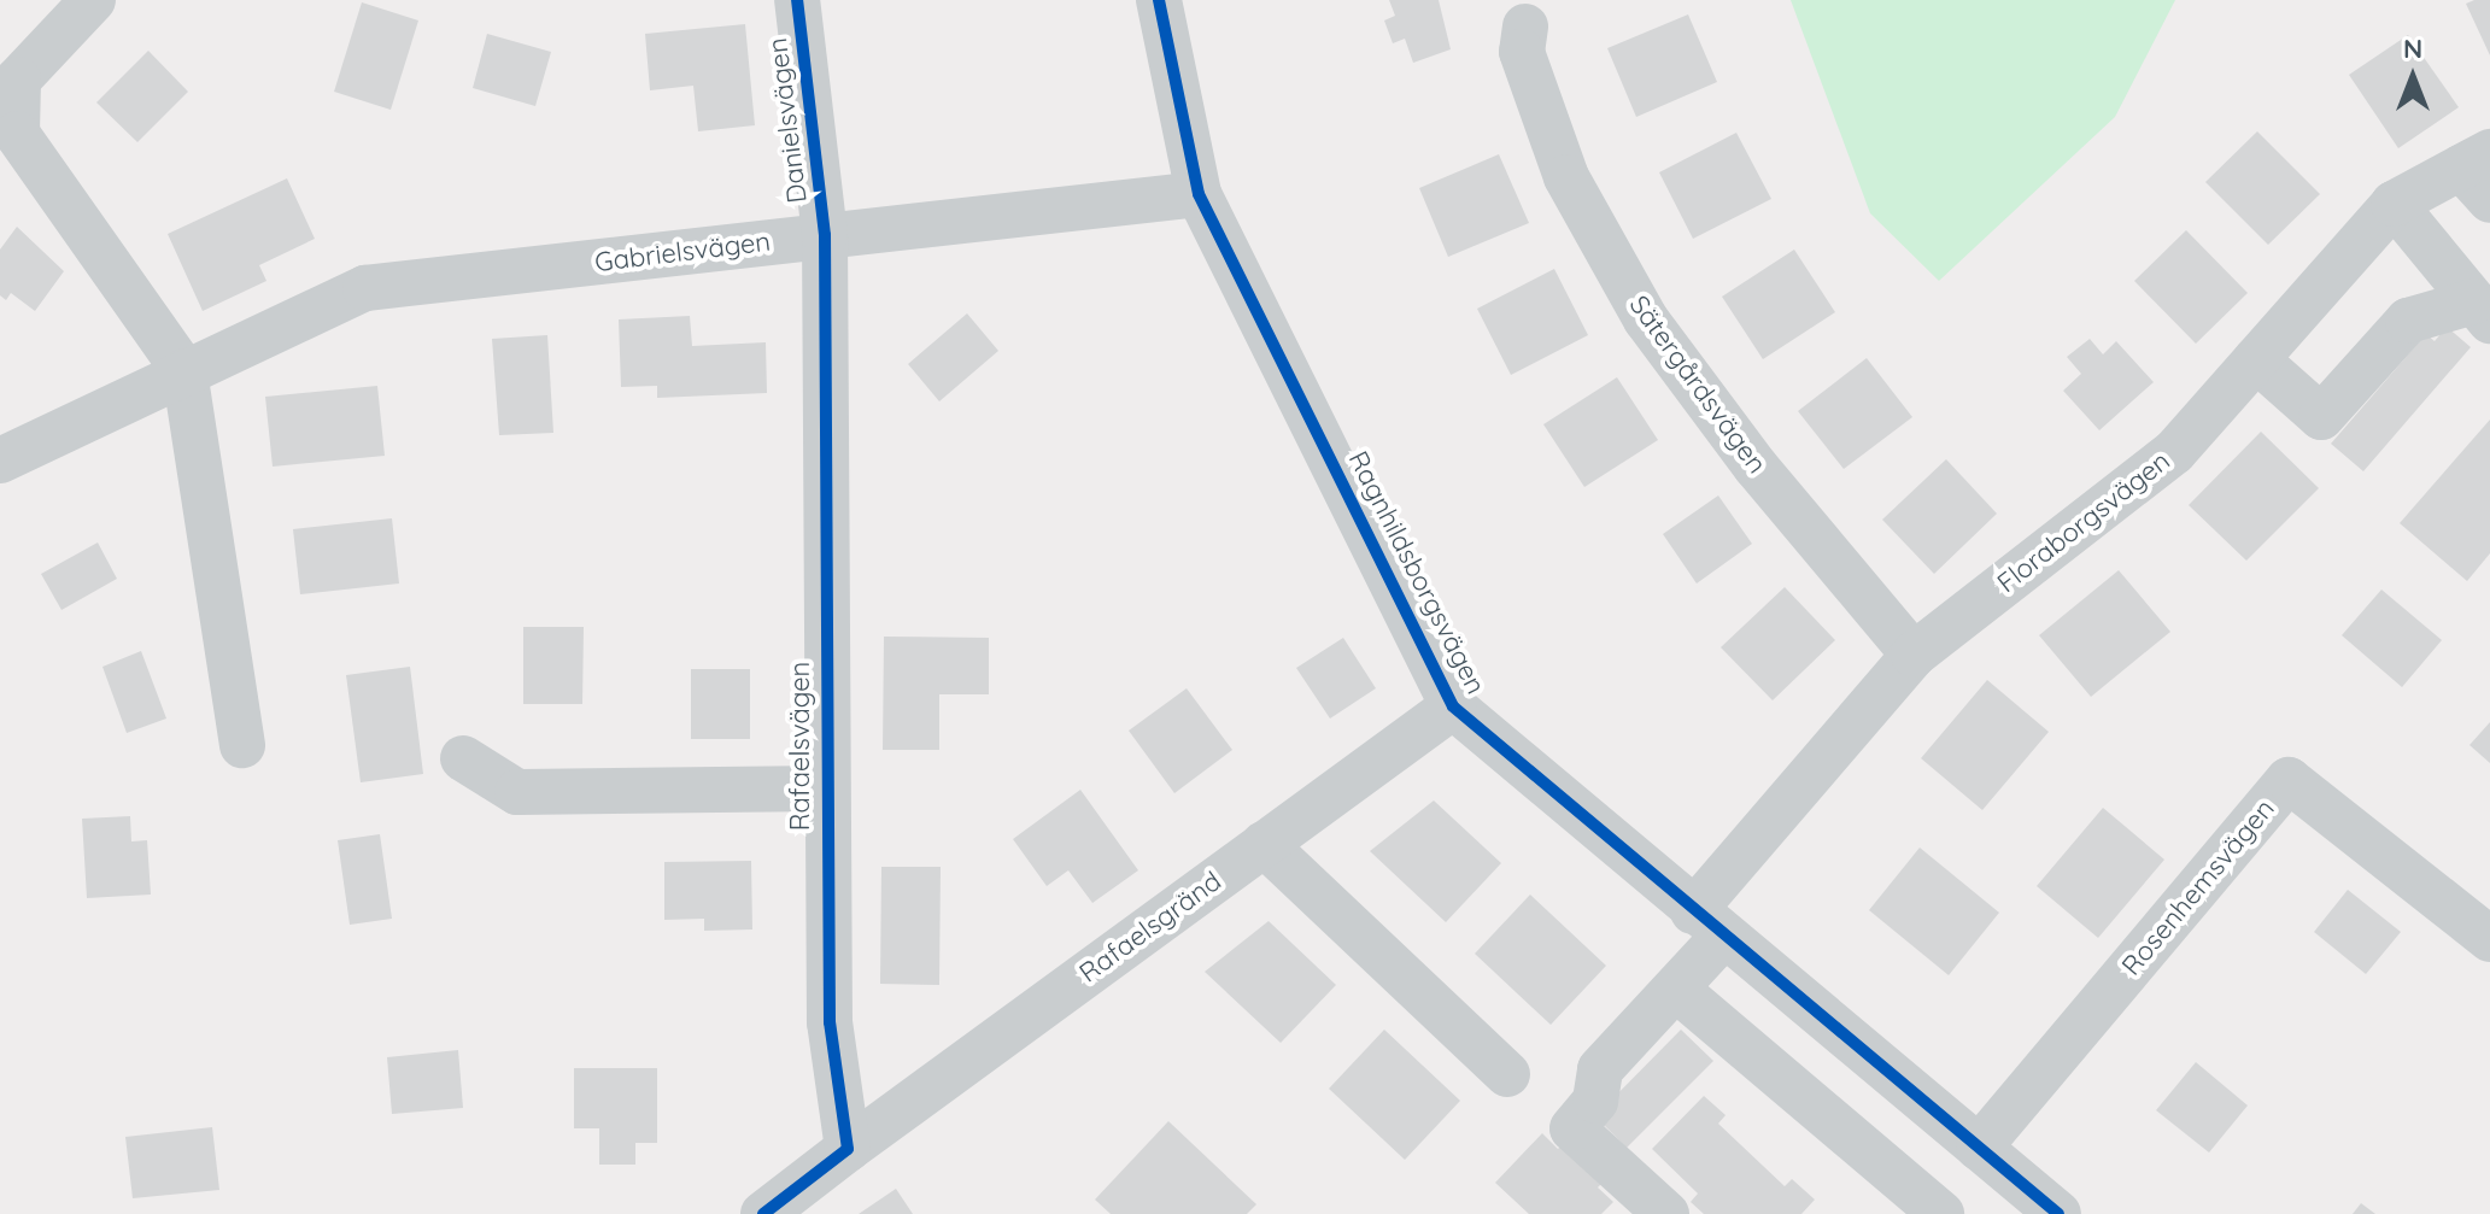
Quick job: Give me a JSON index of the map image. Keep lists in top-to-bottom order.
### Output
{
  "streets": {
    "street": [
      "Danielsvägen",
      "Gabrielsvägen",
      "Sätergårdsvägen",
      "Floraborgsvägen",
      "Ragnhildsborgsvägen",
      "Rafaelsvägen",
      "Rosenhemsvägen",
      "Rafaelsgränd"
    ]
  },
  "crossings": [
    ["Danielsvägen", "Gabrielsvägen"],
    ["Danielsvägen", "Rafaelsvägen"],
    ["Gabrielsvägen", "Ragnhildsborgsvägen"],
    ["Gabrielsvägen", "Rafaelsvägen"],
    ["Sätergårdsvägen", "Floraborgsvägen"],
    ["Floraborgsvägen", "Ragnhildsborgsvägen"],
    ["Ragnhildsborgsvägen", "Rosenhemsvägen"],
    ["Ragnhildsborgsvägen", "Rafaelsgränd"],
    ["Rafaelsvägen", "Rafaelsgränd"]
  ],
  "north": "top"
}
